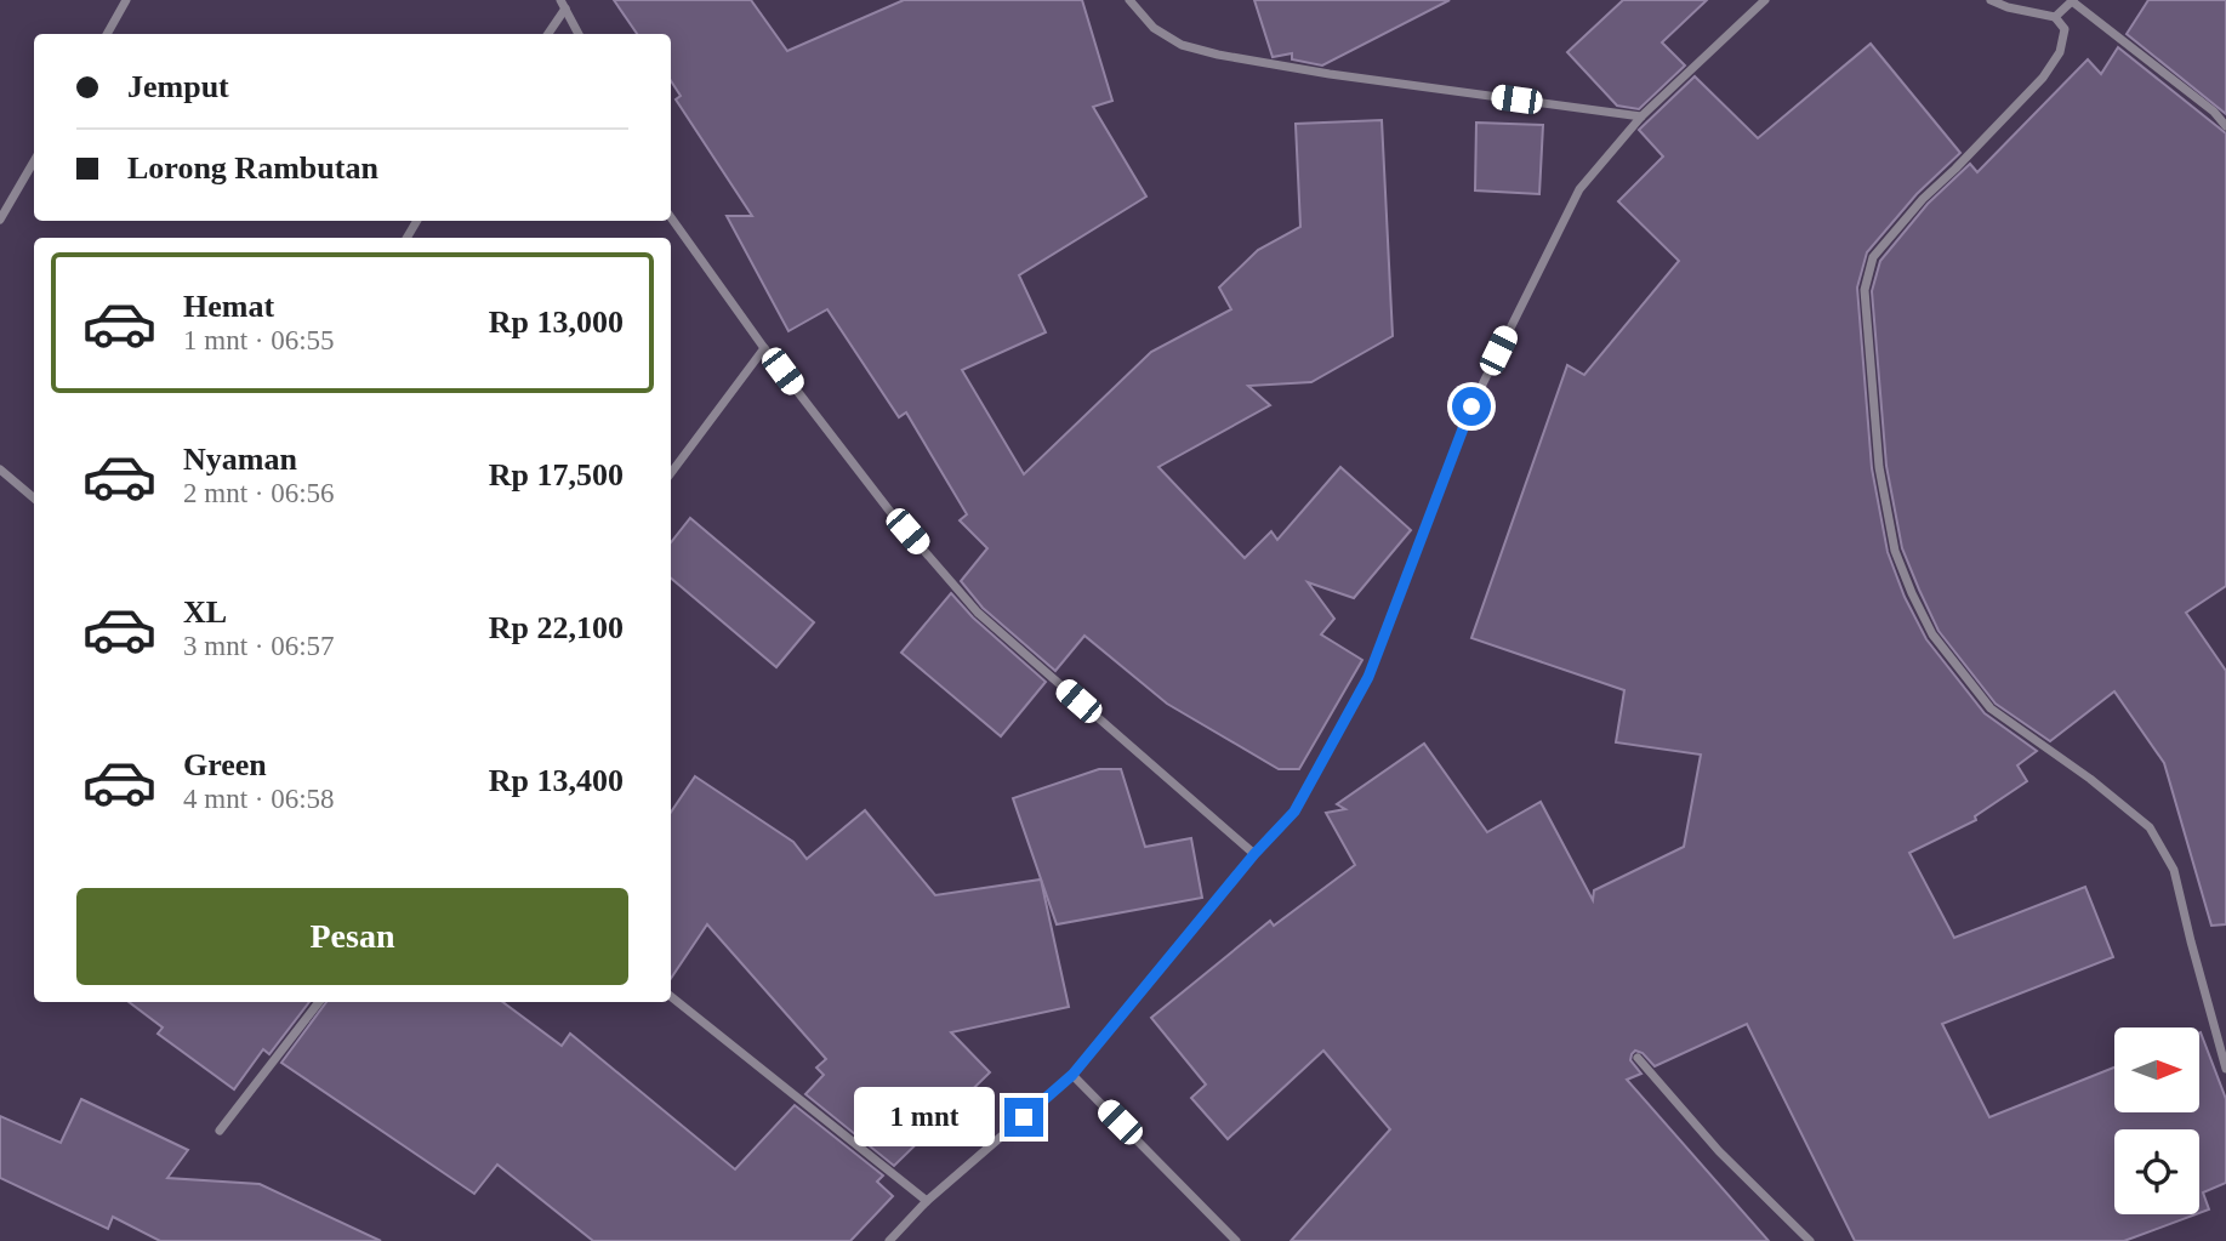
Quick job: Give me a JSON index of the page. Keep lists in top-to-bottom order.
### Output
{
  "north": "right",
  "page": {
    "banner": ["Jemput", "Lorong Rambutan"],
    "list": [
      {
        "name": "Hemat",
        "note": "1 mnt · 06:55",
        "value": "Rp 13,000"
      },
      {
        "name": "Nyaman",
        "note": "2 mnt · 06:56",
        "value": "Rp 17,500"
      },
      {
        "name": "XL",
        "note": "3 mnt · 06:57",
        "value": "Rp 22,100"
      },
      {
        "name": "Green",
        "note": "4 mnt · 06:58",
        "value": "Rp 13,400"
      }
    ],
    "buttons": "Pesan",
    "bubble": "1 mnt"
  }
}
